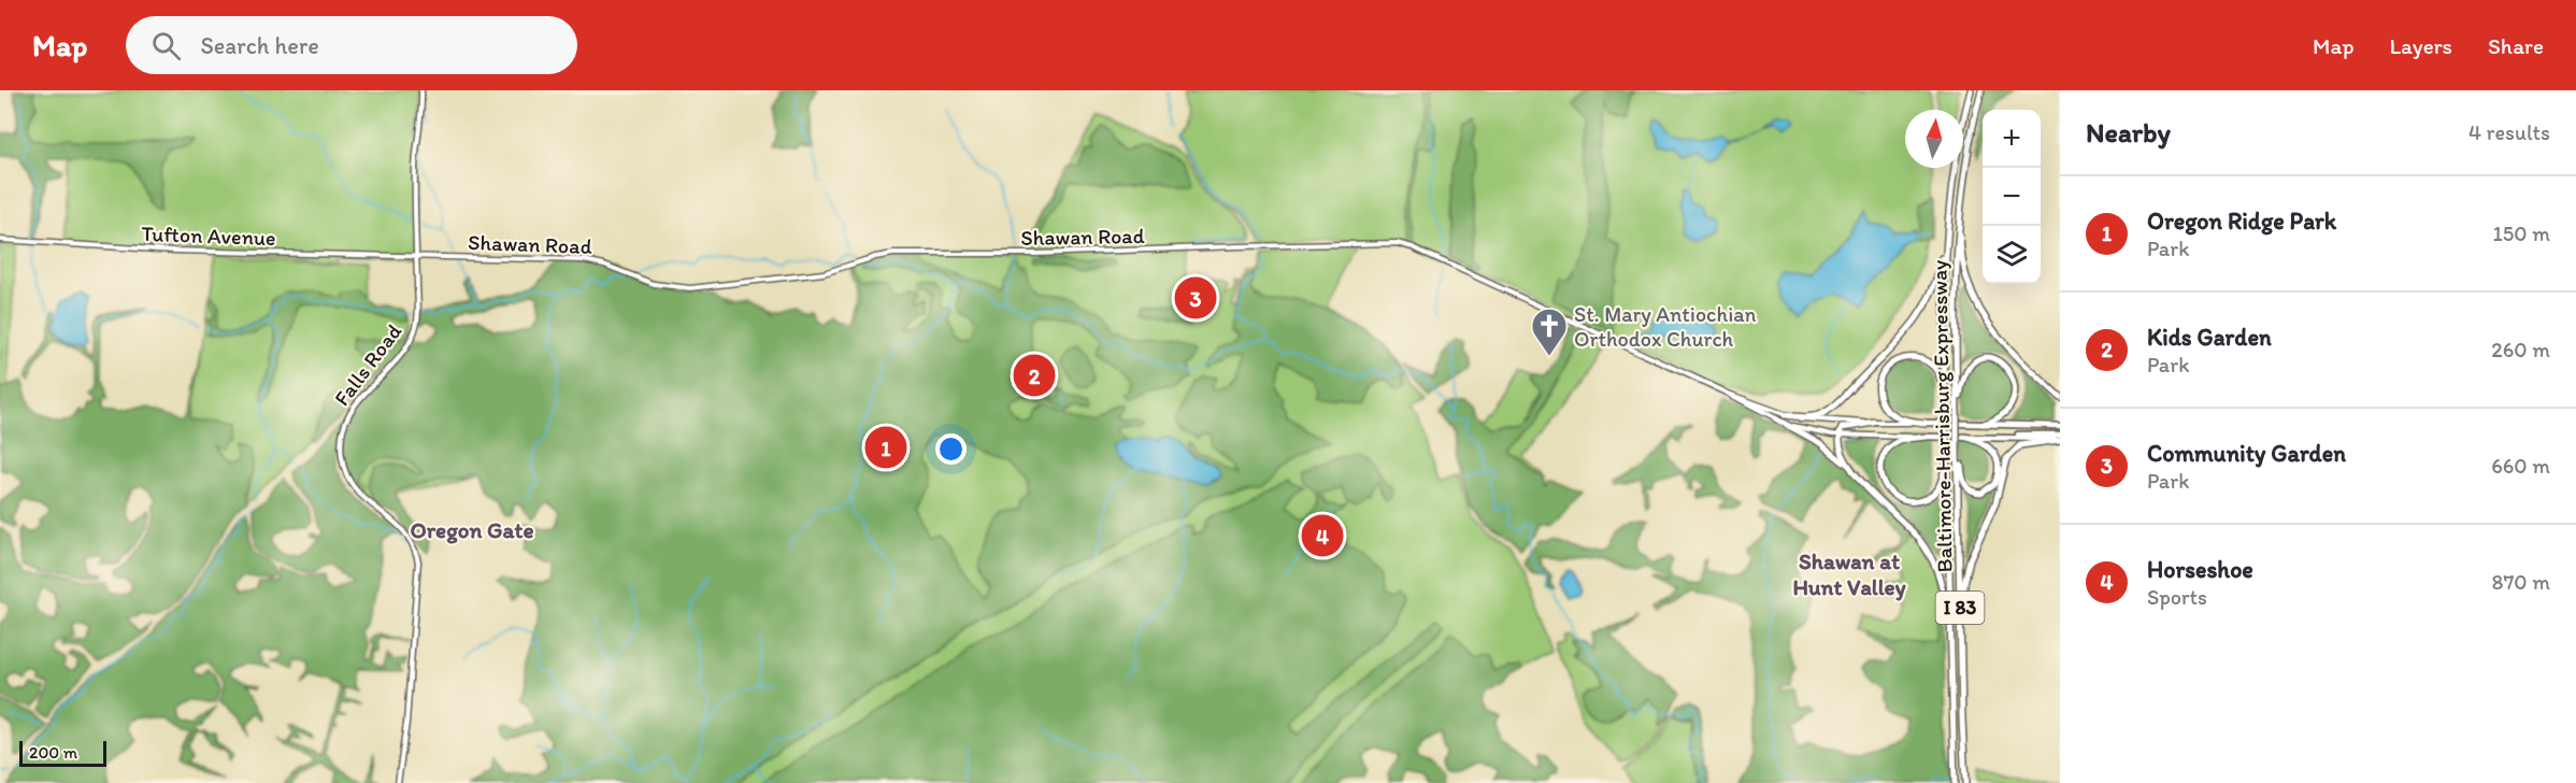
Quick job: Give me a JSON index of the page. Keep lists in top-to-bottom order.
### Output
{
  "streets": {
    "highway": ["Baltimore-Harrisburg Expressway", "I 83"],
    "main road": ["Tufton Avenue", "Shawan Road", "Falls Road"]
  },
  "crossings": [
    ["Tufton Avenue", "Shawan Road"],
    ["Tufton Avenue", "Falls Road"],
    ["Shawan Road", "Falls Road"]
  ],
  "districts": ["Oregon Gate", "Shawan at Hunt Valley"],
  "places": {
    "church": ["St. Mary Antiochian Orthodox Church"]
  },
  "scale_bar": "200 m",
  "north": "top",
  "page": {
    "header": "Map",
    "search": "Search here",
    "nav": ["Map", "Layers", "Share"],
    "heading": ["Nearby", "4 results"],
    "map_buttons": ["+", "−"],
    "list": [
      {
        "mark": "1",
        "name": "Oregon Ridge Park",
        "note": "Park",
        "value": "150 m"
      },
      {
        "mark": "2",
        "name": "Kids Garden",
        "note": "Park",
        "value": "260 m"
      },
      {
        "mark": "3",
        "name": "Community Garden",
        "note": "Park",
        "value": "660 m"
      },
      {
        "mark": "4",
        "name": "Horseshoe",
        "note": "Sports",
        "value": "870 m"
      }
    ],
    "pins": [
      "3",
      "2",
      "1",
      "4"
    ],
    "scale": "200 m"
  }
}
